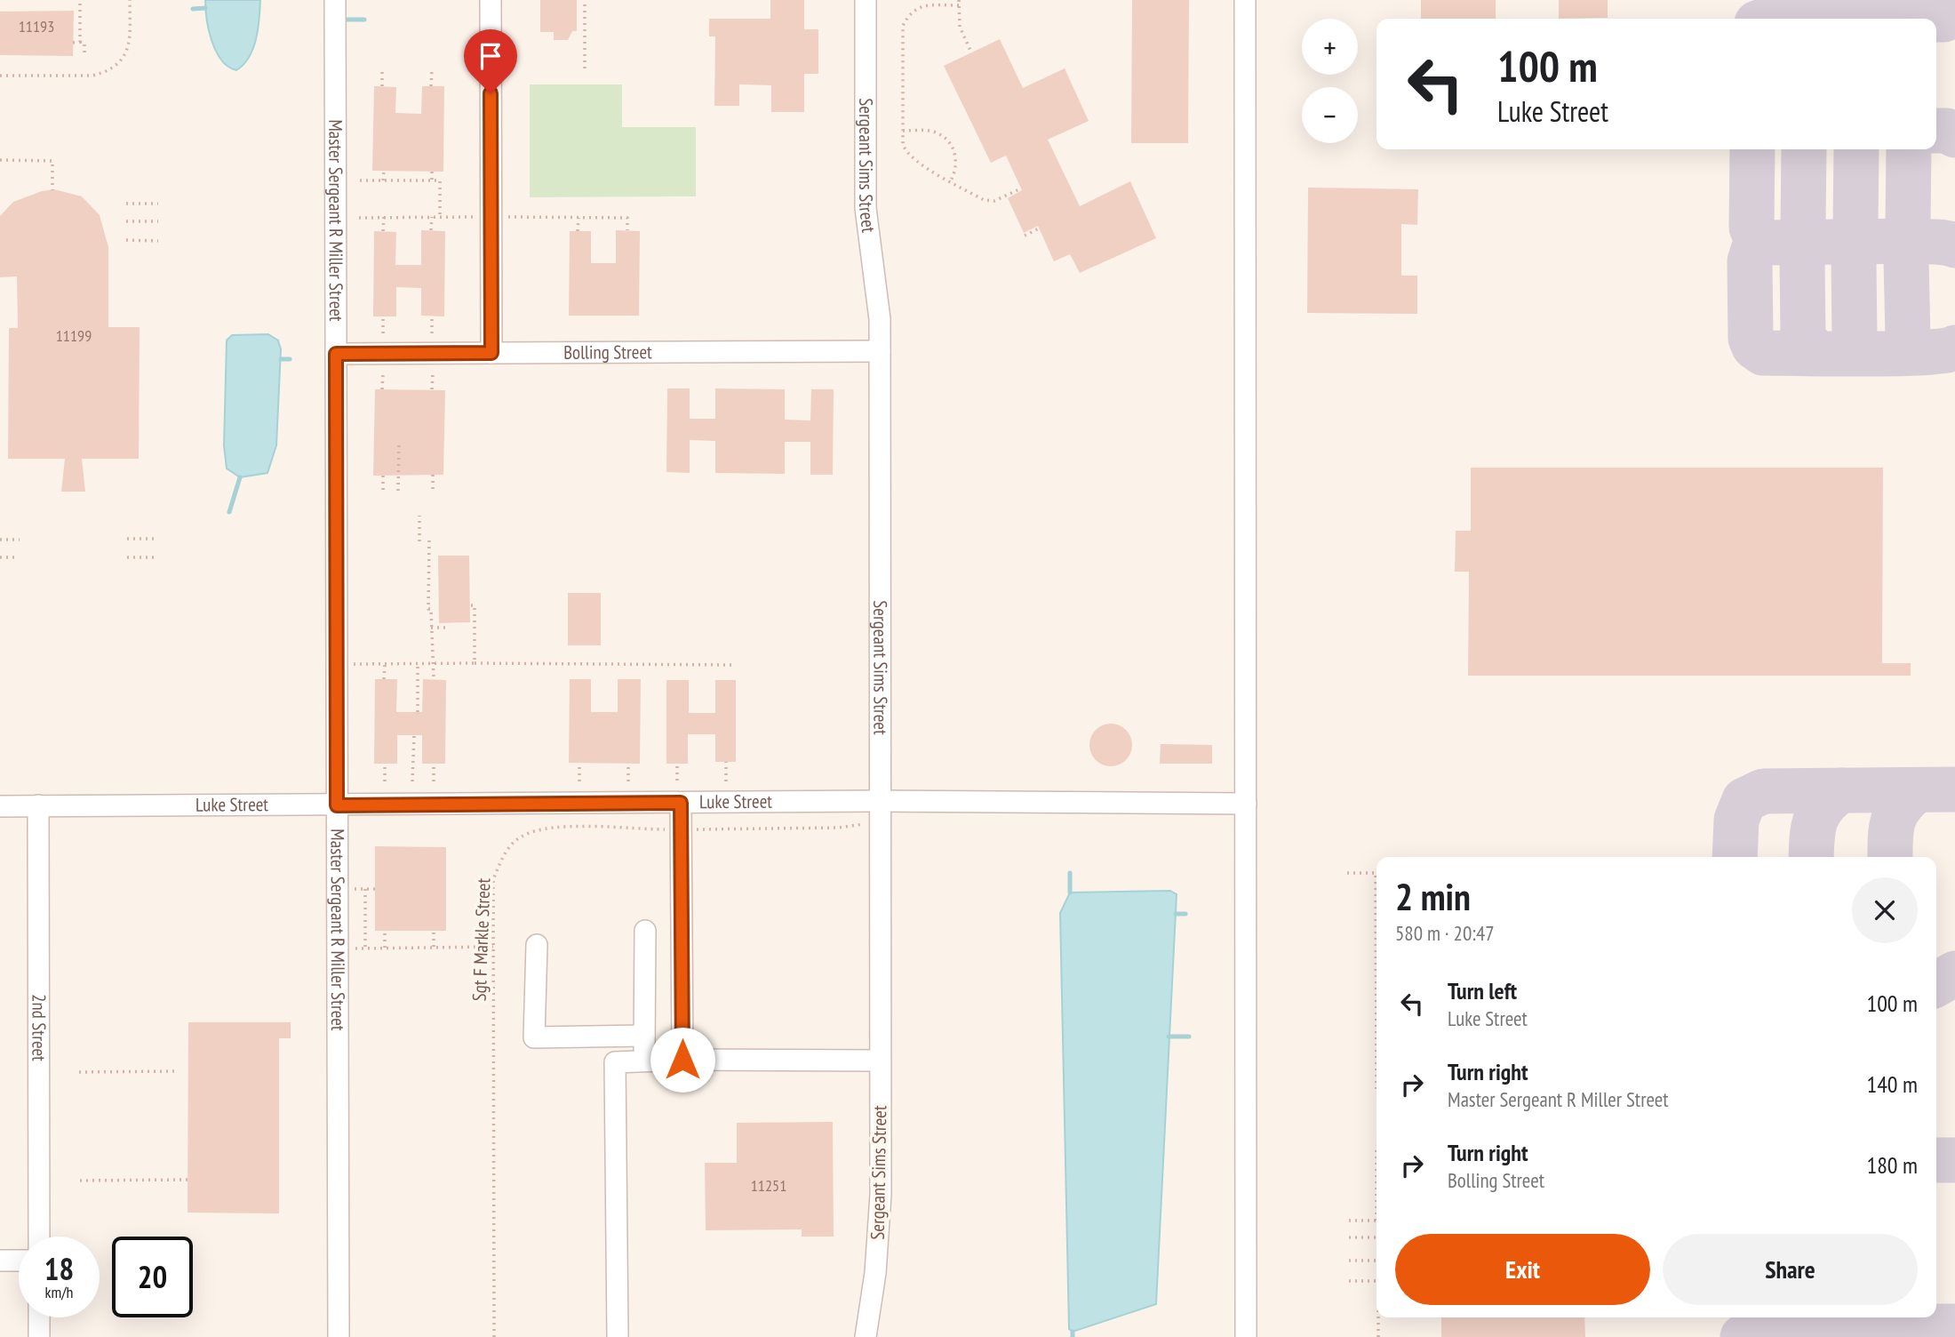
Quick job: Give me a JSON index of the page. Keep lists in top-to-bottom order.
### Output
{
  "streets": {
    "street": [
      "Sergeant Sims Street",
      "Master Sergeant R Miller Street",
      "Bolling Street",
      "Luke Street",
      "2nd Street"
    ],
    "path": ["Sgt F Markle Street"]
  },
  "crossings": [
    ["Sergeant Sims Street", "Bolling Street"],
    ["Sergeant Sims Street", "Luke Street"],
    ["Sergeant Sims Street", "Sgt F Markle Street"],
    ["Master Sergeant R Miller Street", "Bolling Street"],
    ["Master Sergeant R Miller Street", "Luke Street"],
    ["Luke Street", "2nd Street"]
  ],
  "house_numbers": ["11193", "11199", "11251"],
  "page": {
    "map_buttons": ["+", "−"],
    "turn": ["100 m", "Luke Street"],
    "heading": ["2 min", "580 m · 20:47"],
    "list": [
      {
        "name": "Turn left",
        "note": "Luke Street",
        "value": "100 m"
      },
      {
        "name": "Turn right",
        "note": "Master Sergeant R Miller Street",
        "value": "140 m"
      },
      {
        "name": "Turn right",
        "note": "Bolling Street",
        "value": "180 m"
      }
    ],
    "buttons": ["Exit", "Share"],
    "speed": "18 km/h",
    "limit": "20"
  }
}
